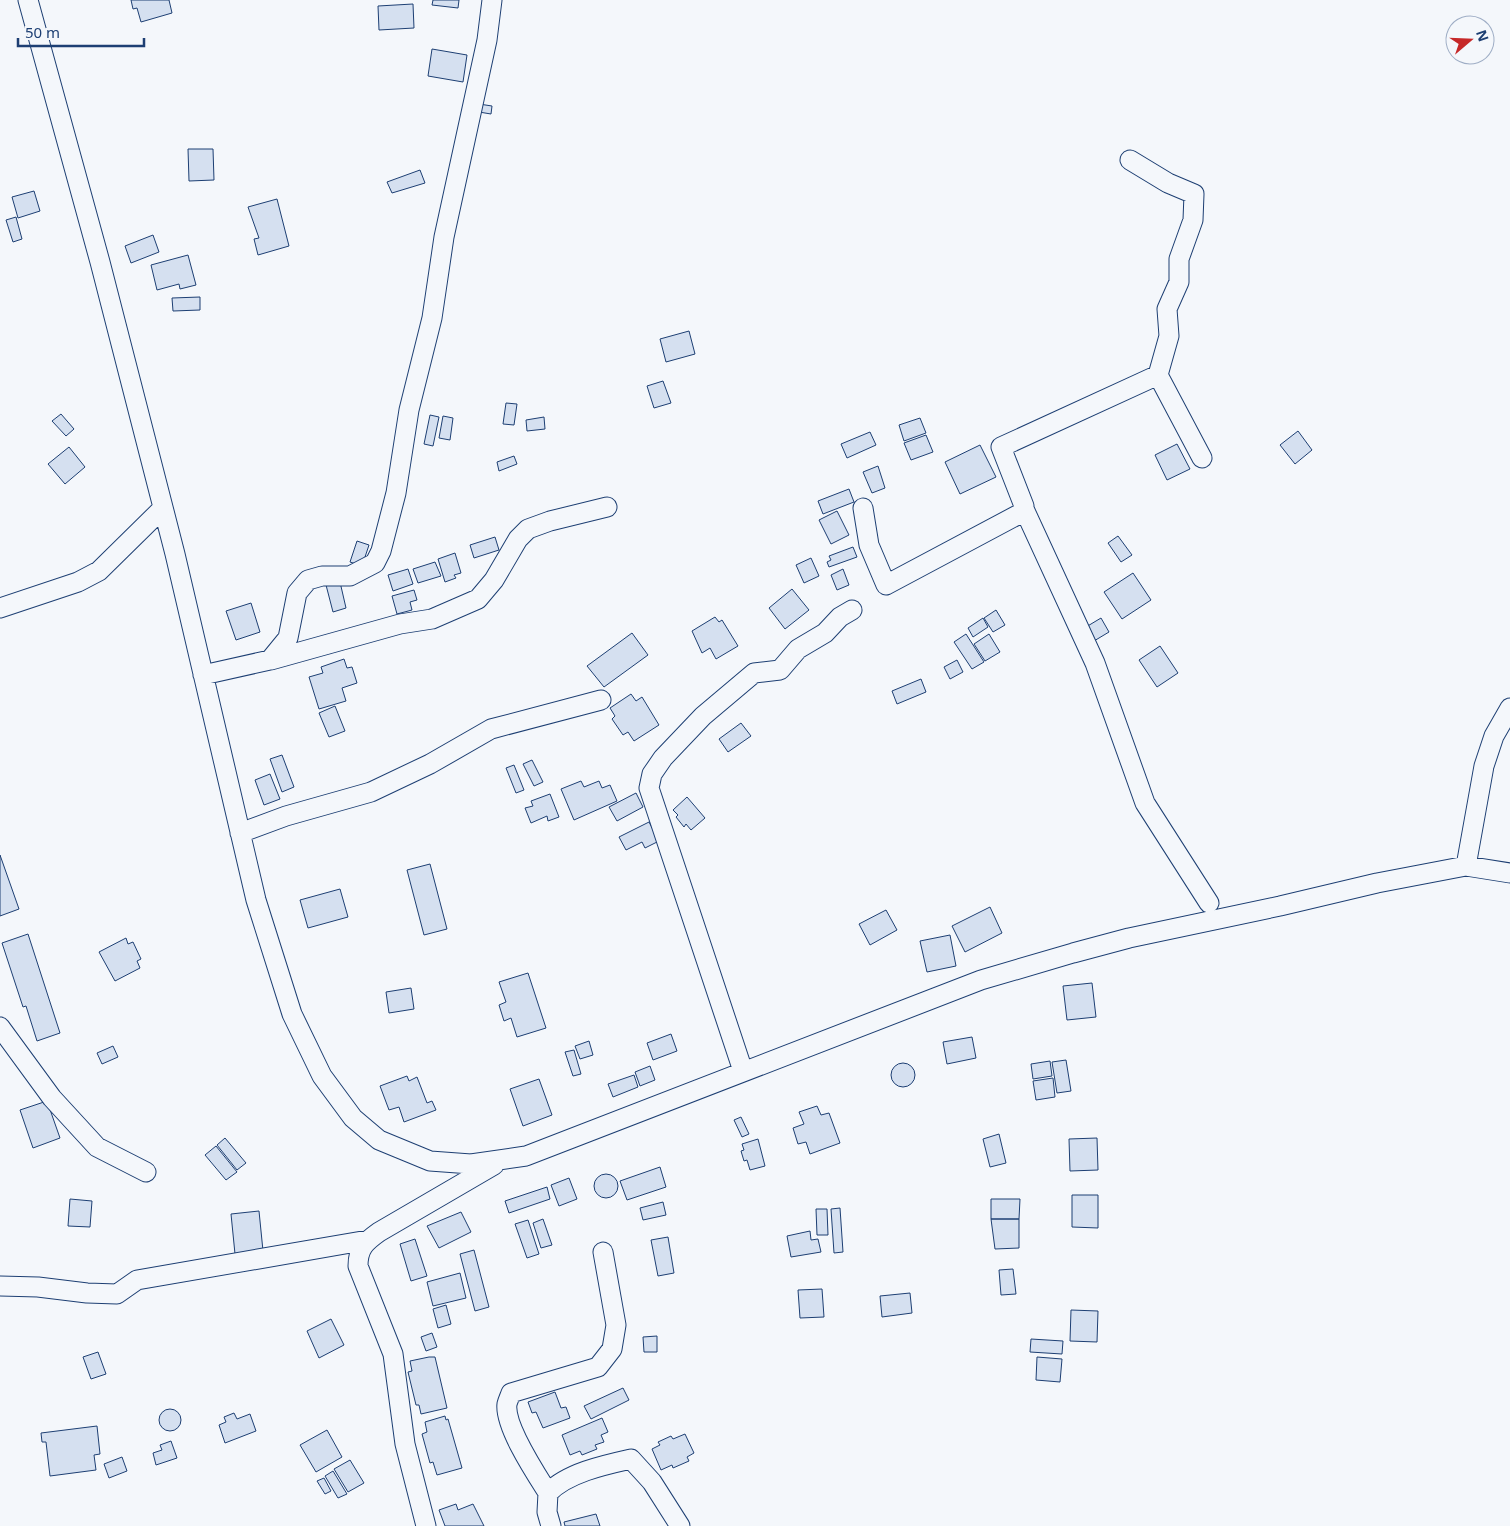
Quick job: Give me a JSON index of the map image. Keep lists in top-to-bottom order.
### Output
{
  "scale_bar": "50 m",
  "north": "right"
}
